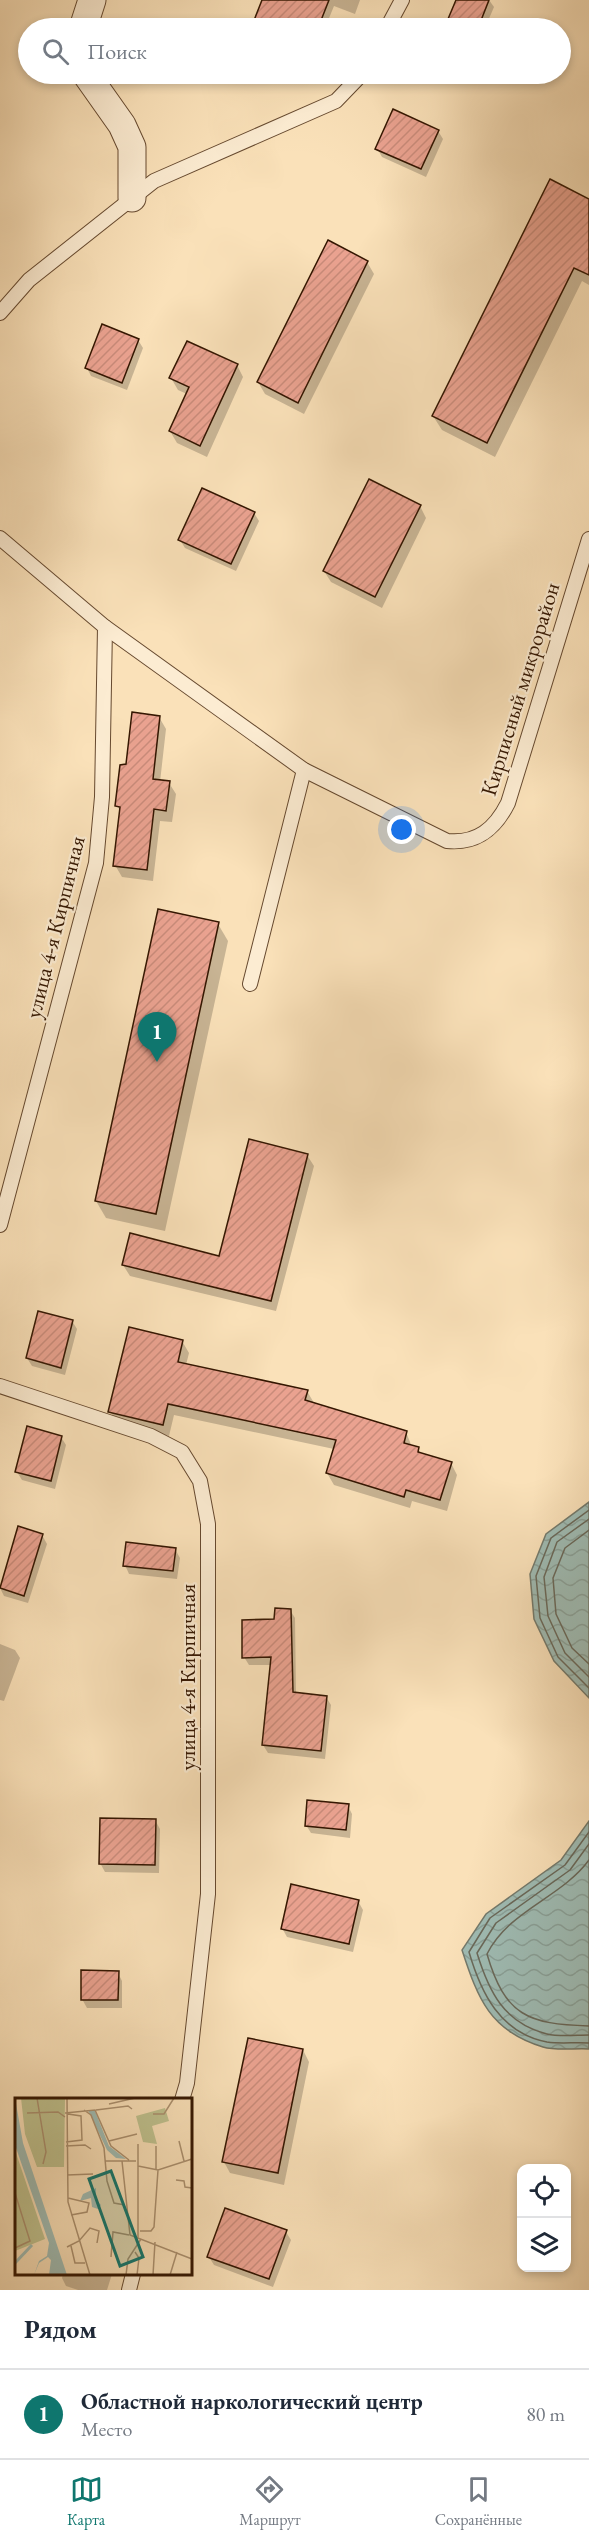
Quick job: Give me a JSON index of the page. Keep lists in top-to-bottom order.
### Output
{
  "streets": {
    "lane": ["Кирписный микрорайон", "улица 4-я Кирпичная"]
  },
  "crossings": [
    ["Кирписный микрорайон", "улица 4-я Кирпичная"]
  ],
  "page": {
    "search": "Поиск",
    "pins": "1",
    "heading": "Рядом",
    "list": [
      {
        "mark": "1",
        "name": "Областной наркологический центр",
        "note": "Место",
        "value": "80 m"
      }
    ],
    "nav": ["Карта", "Маршрут", "Сохранённые"]
  }
}
